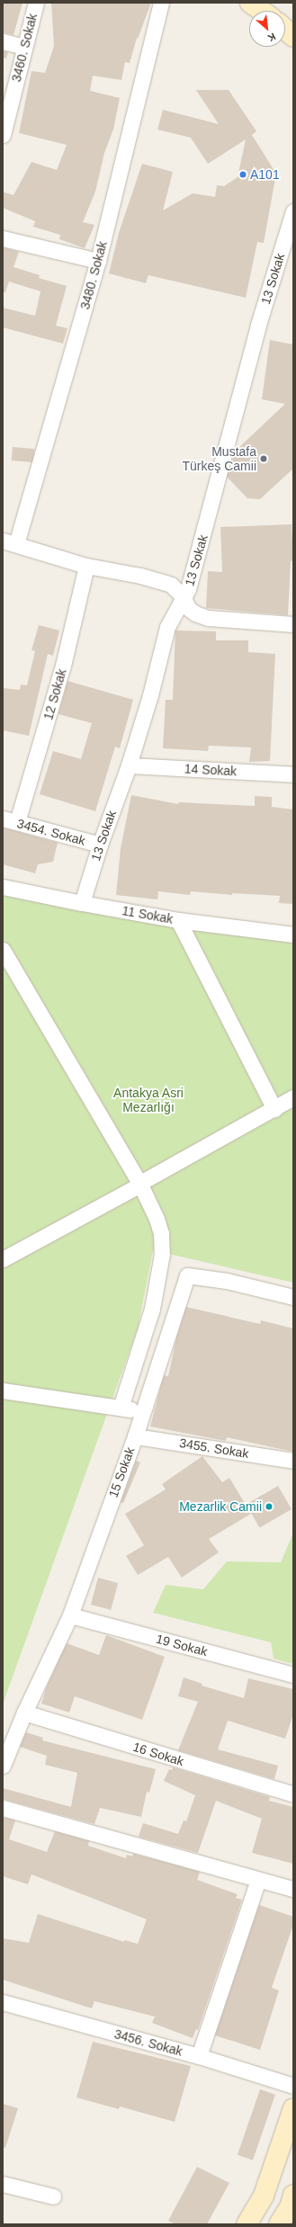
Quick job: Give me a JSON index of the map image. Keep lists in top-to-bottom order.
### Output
{
  "streets": {
    "street": [
      "3460. Sokak",
      "3480. Sokak",
      "13 Sokak",
      "12 Sokak",
      "14 Sokak",
      "3454. Sokak",
      "11 Sokak",
      "3455. Sokak",
      "15 Sokak",
      "19 Sokak",
      "16 Sokak",
      "3456. Sokak"
    ]
  },
  "crossings": [
    ["13 Sokak", "14 Sokak"],
    ["13 Sokak", "3454. Sokak"],
    ["13 Sokak", "11 Sokak"],
    ["12 Sokak", "3454. Sokak"],
    ["3455. Sokak", "15 Sokak"],
    ["15 Sokak", "19 Sokak"],
    ["15 Sokak", "16 Sokak"]
  ],
  "parks": ["Antakya Asri Mezarlığı"],
  "places": ["A101", "Mustafa Türkeş Camii", "Mezarlik Camii"],
  "north": "bottom right"
}
